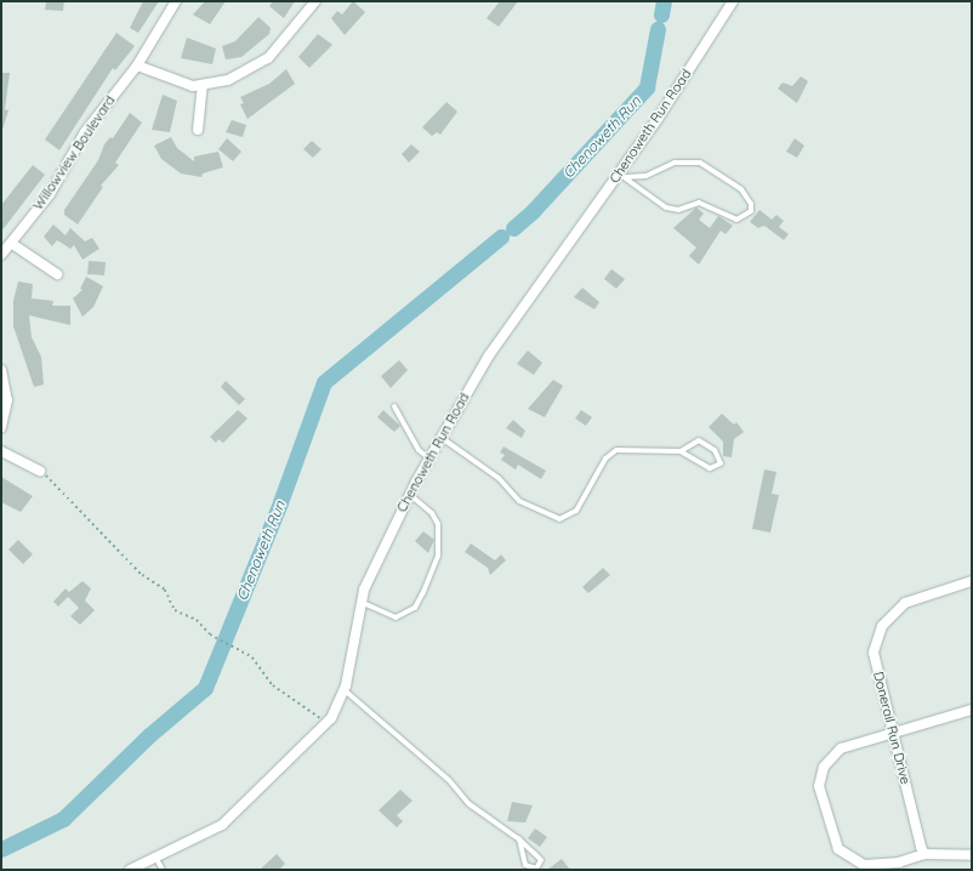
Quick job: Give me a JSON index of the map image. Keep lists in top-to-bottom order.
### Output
{
  "streets": {
    "street": ["Chenoweth Run Road", "Willowview Boulevard", "Donerail Run Drive"]
  },
  "water": ["Chenoweth Run"]
}
